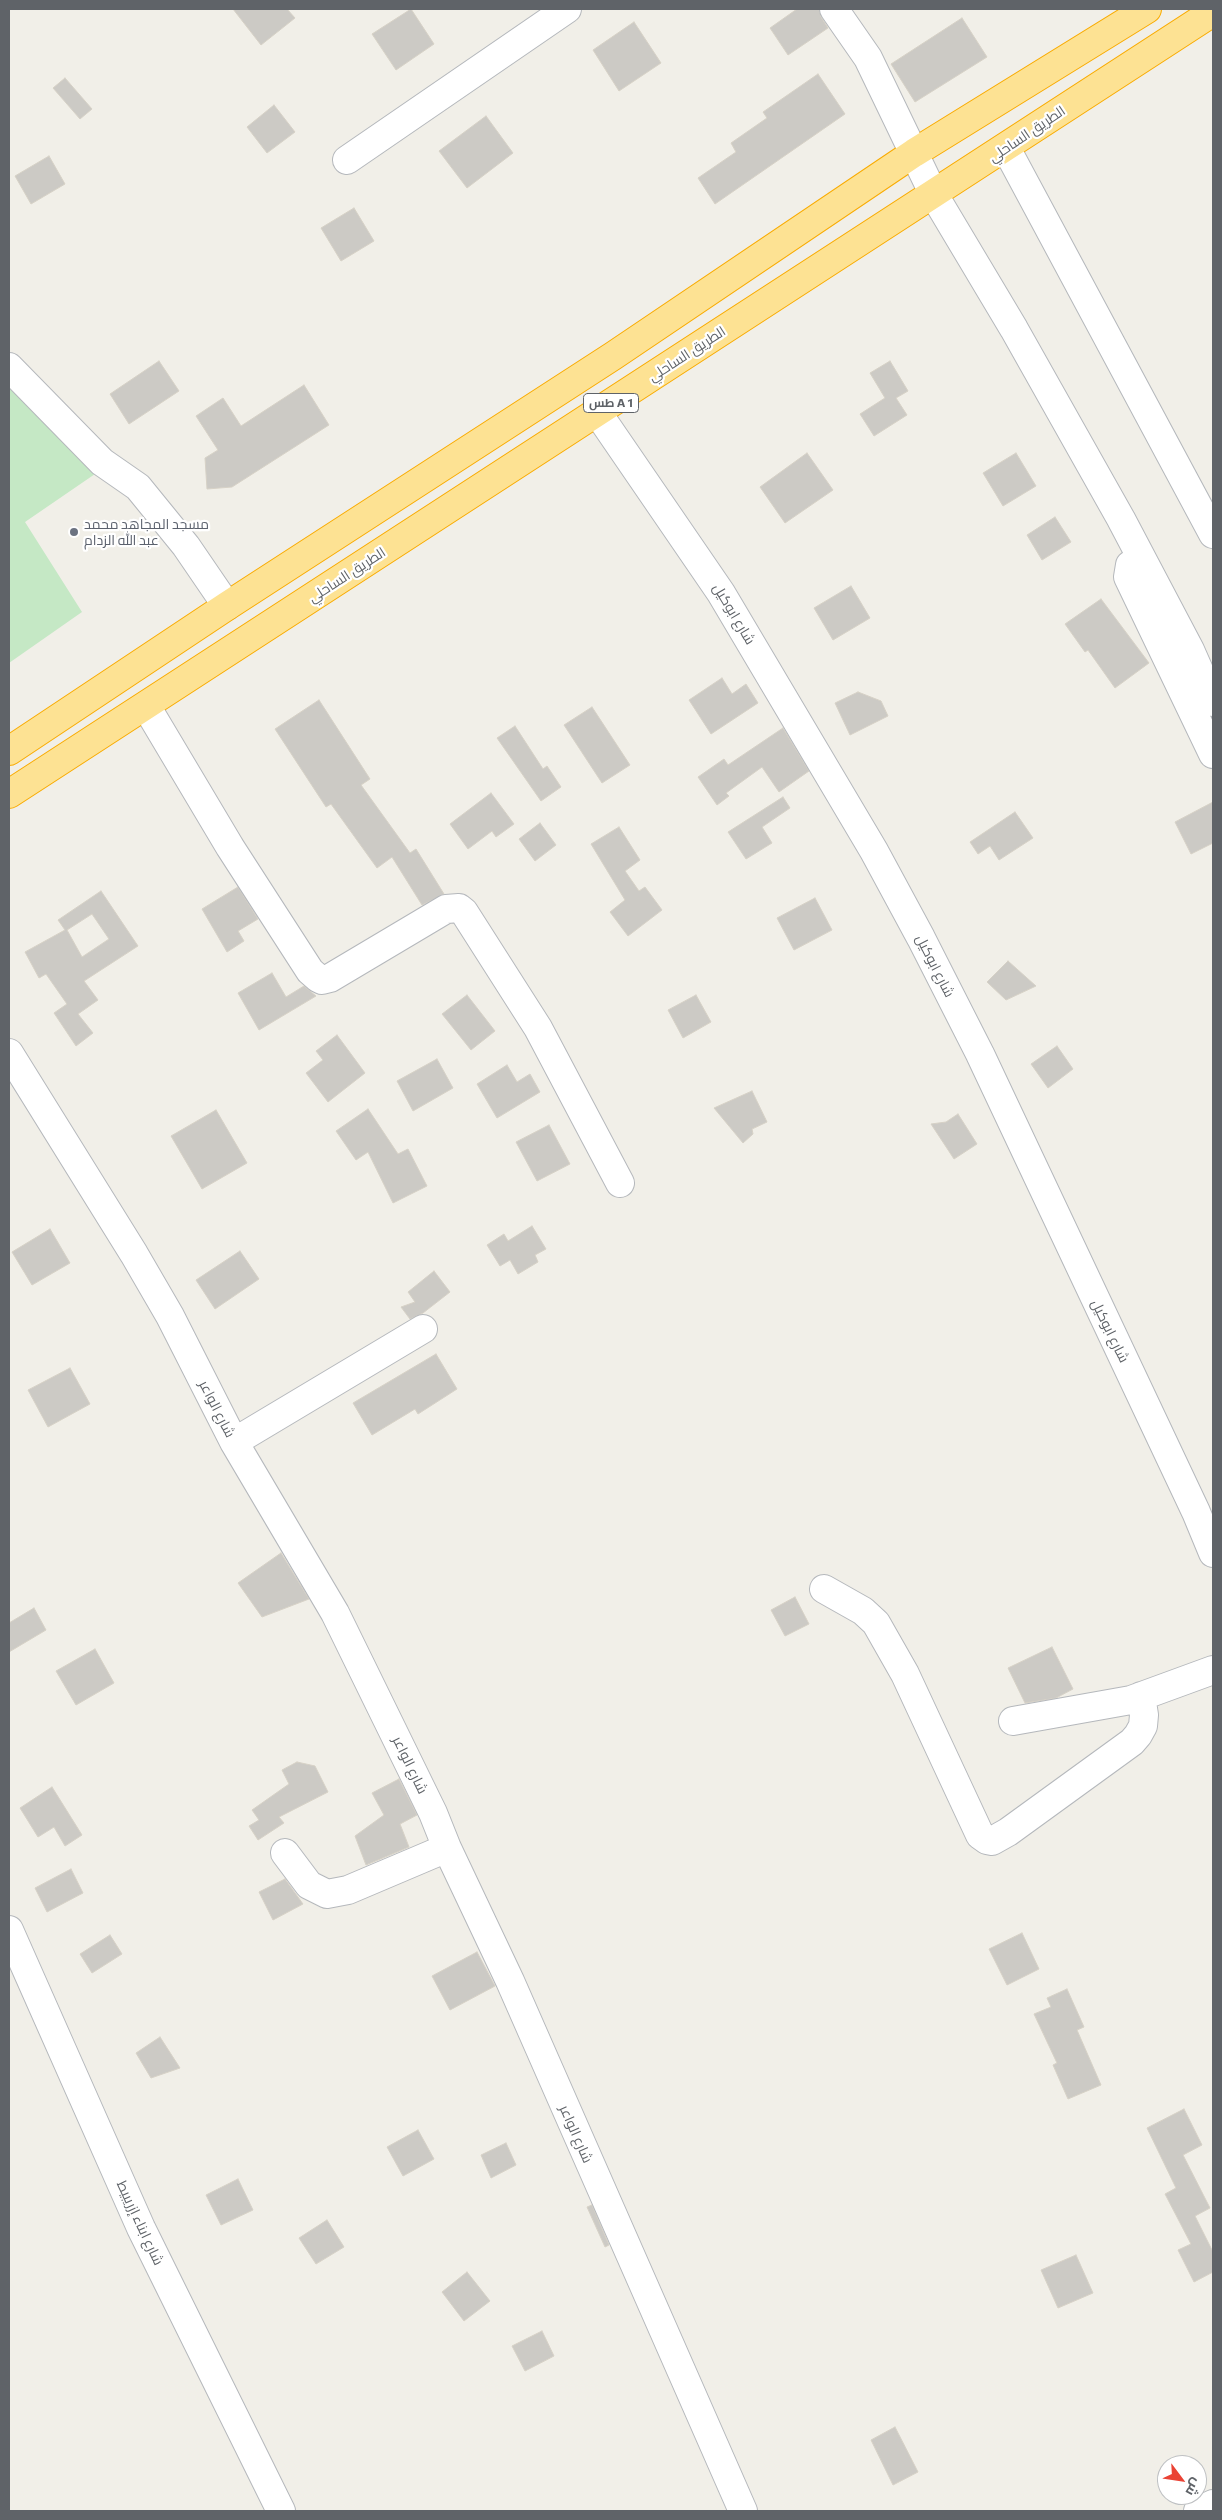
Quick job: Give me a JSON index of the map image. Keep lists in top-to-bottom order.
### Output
{
  "streets": {
    "highway": ["الطريق الساحلي", "طس A 1"],
    "street": ["شارع ابوكيل", "شارع الواعر", "شارع ابناء إزريبيط"]
  },
  "crossings": [
    ["الطريق الساحلي", "شارع ابوكيل"]
  ],
  "places": ["مسجد المجاهد محمد عبد الله الزدام"],
  "north": "bottom right"
}
